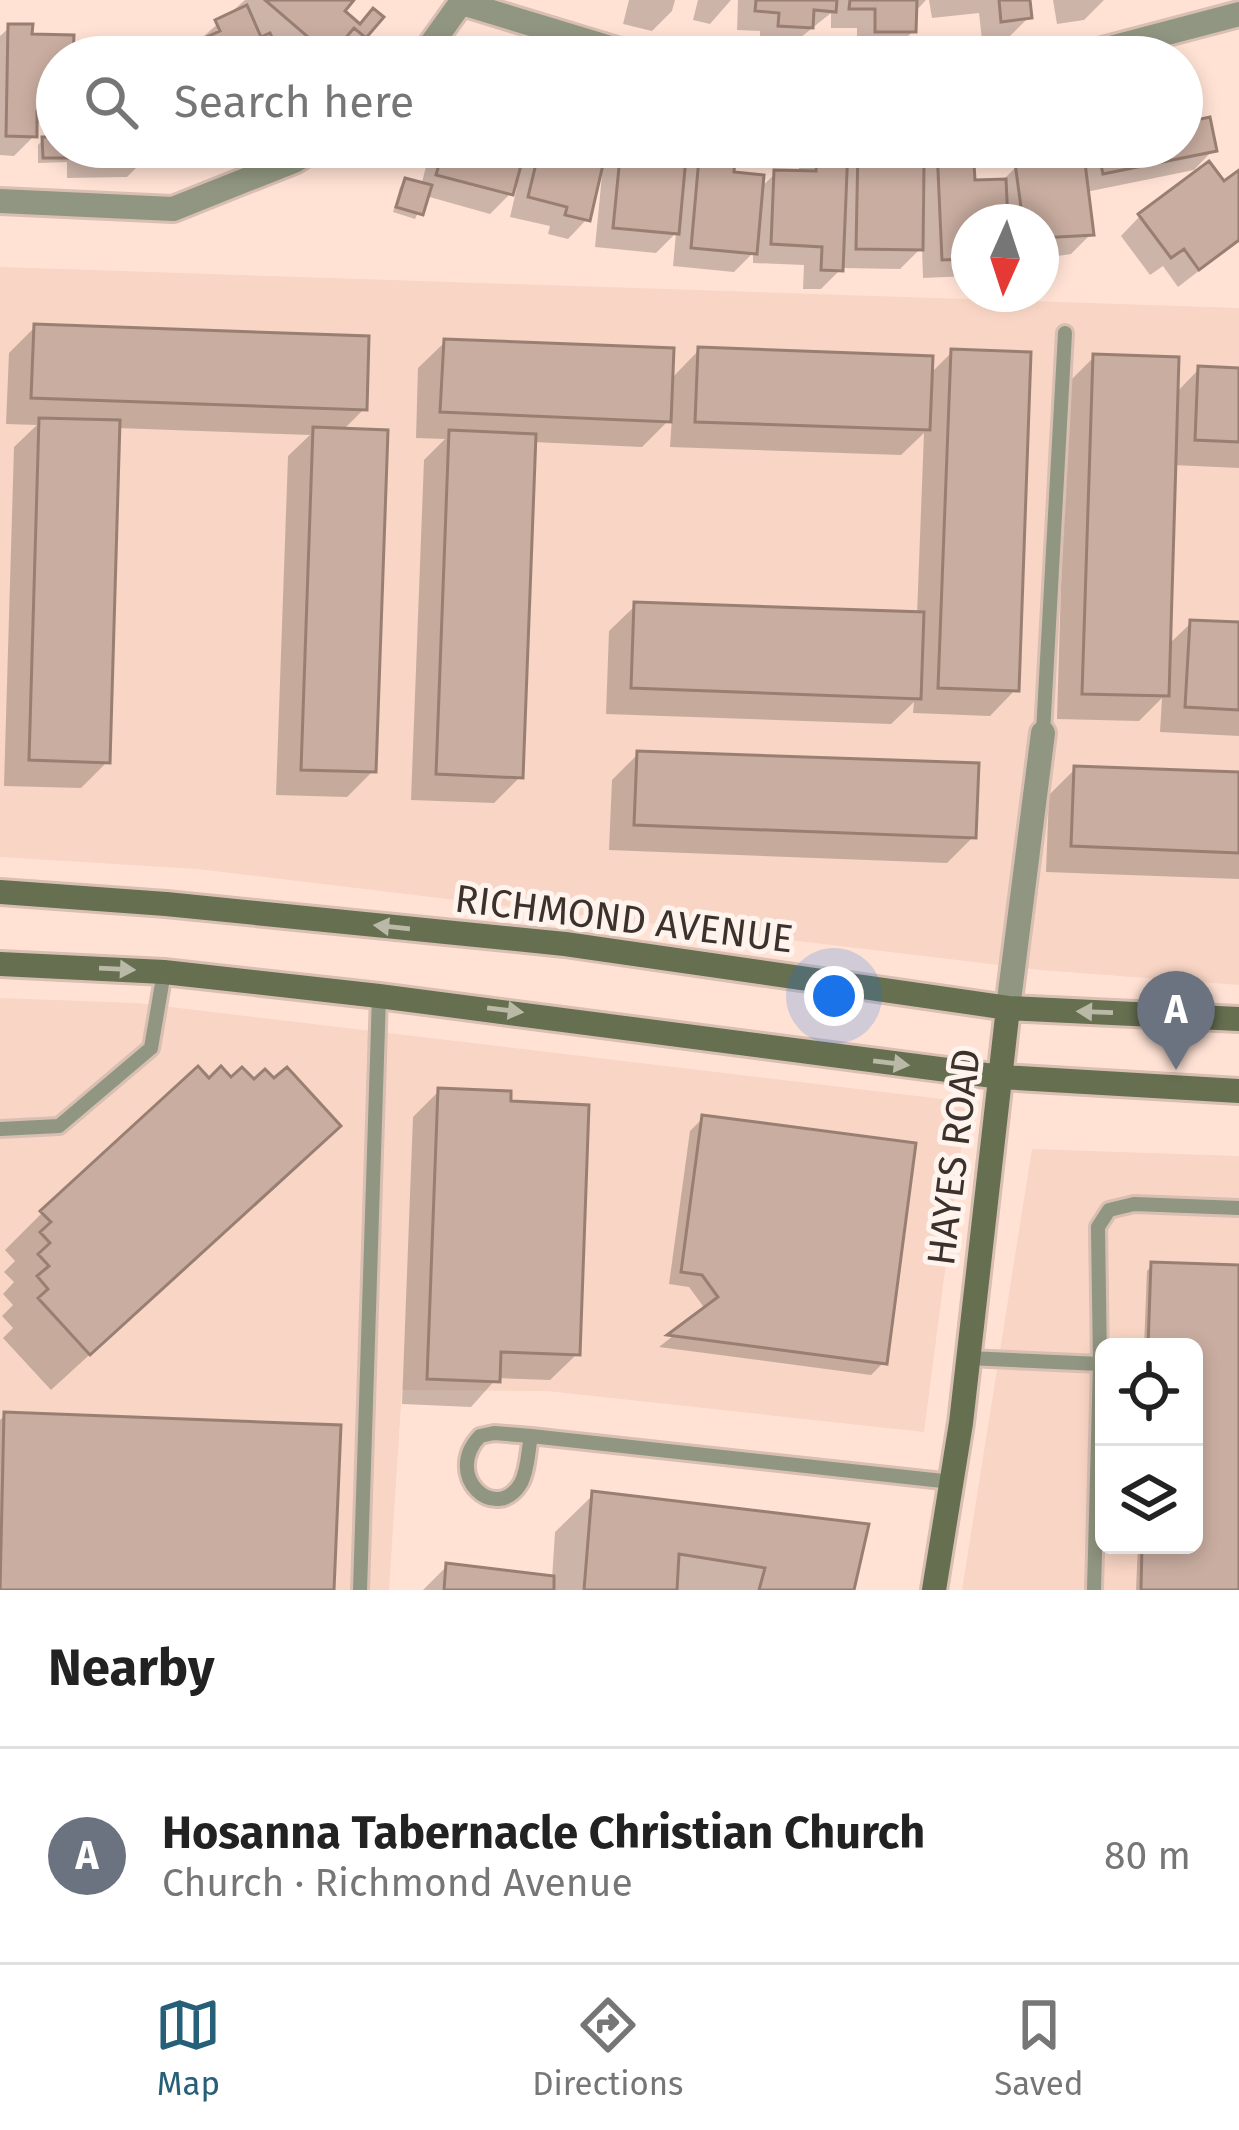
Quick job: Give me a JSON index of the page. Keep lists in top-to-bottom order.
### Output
{
  "streets": {
    "main road": ["RICHMOND AVENUE", "HAYES ROAD"]
  },
  "crossings": [
    ["RICHMOND AVENUE", "HAYES ROAD"]
  ],
  "north": "bottom",
  "page": {
    "search": "Search here",
    "pins": "A",
    "heading": "Nearby",
    "list": [
      {
        "mark": "A",
        "name": "Hosanna Tabernacle Christian Church",
        "note": "Church · Richmond Avenue",
        "value": "80 m"
      }
    ],
    "nav": ["Map", "Directions", "Saved"]
  }
}
